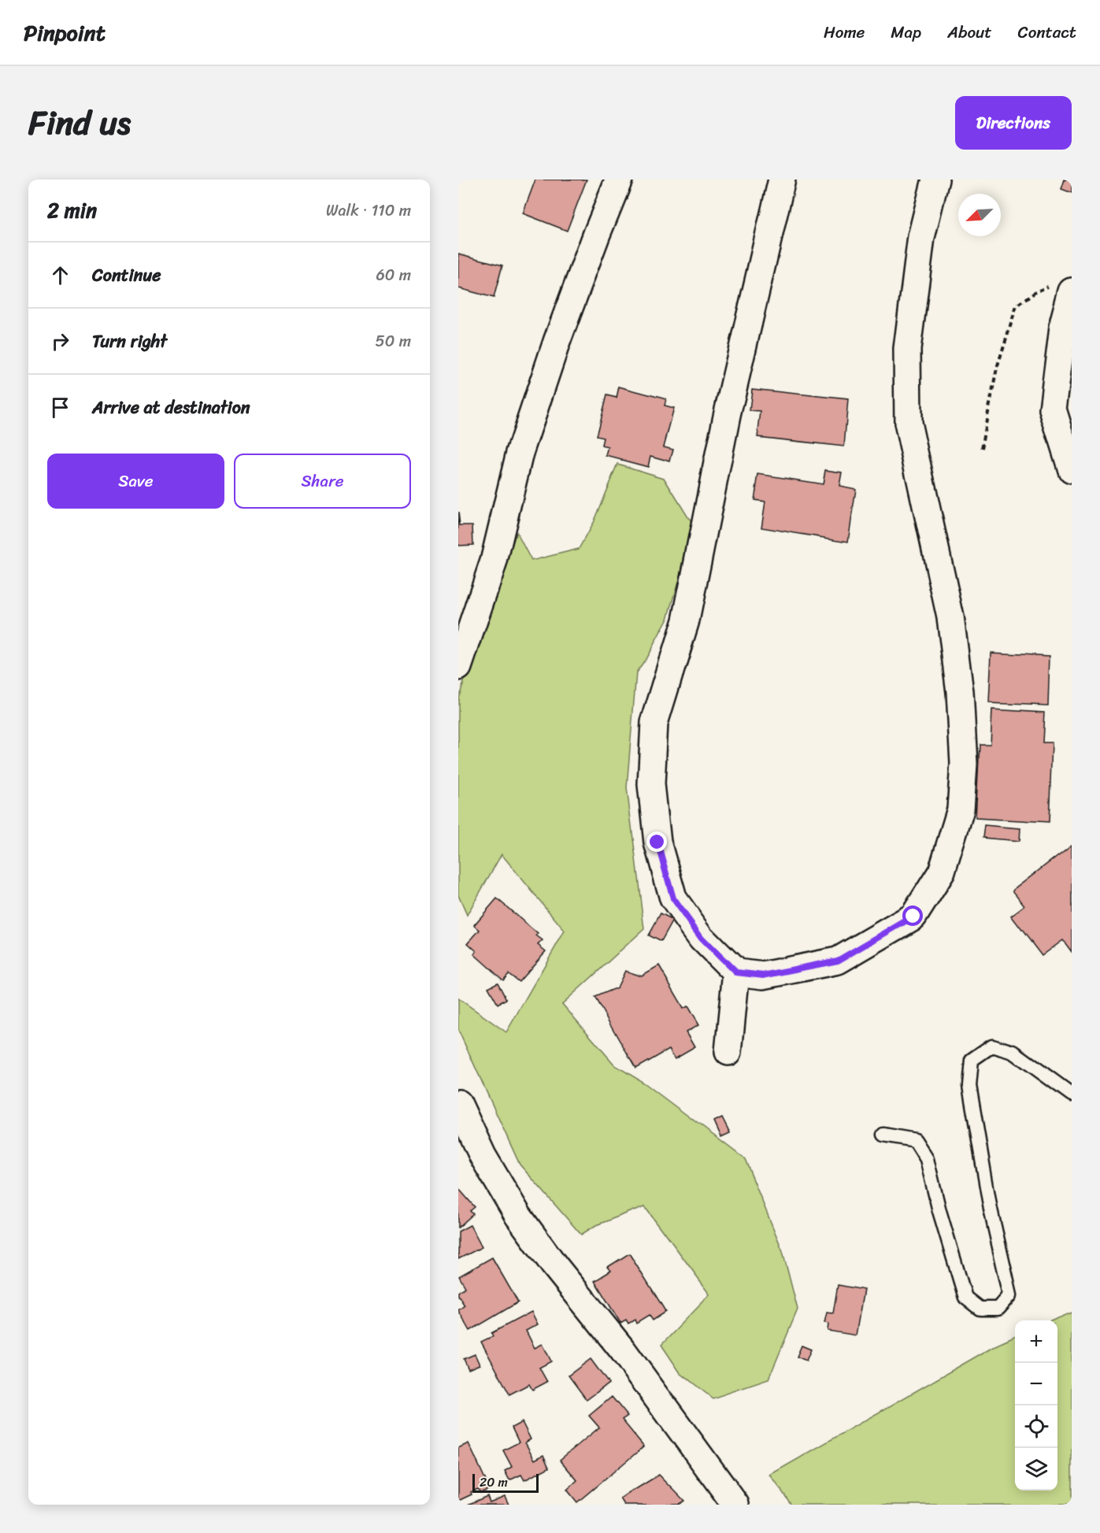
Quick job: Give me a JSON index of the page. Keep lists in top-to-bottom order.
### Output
{
  "scale_bar": "20 m",
  "north": "bottom left",
  "page": {
    "header": "Pinpoint",
    "nav": [
      "Home",
      "Map",
      "About",
      "Contact"
    ],
    "title": "Find us",
    "buttons": [
      "Directions",
      ["Save", "Share"]
    ],
    "heading": ["2 min", "Walk · 110 m"],
    "list": [
      ["Continue", "60 m"],
      ["Turn right", "50 m"],
      "Arrive at destination"
    ],
    "map_buttons": ["+", "−"],
    "scale": "20 m"
  }
}
